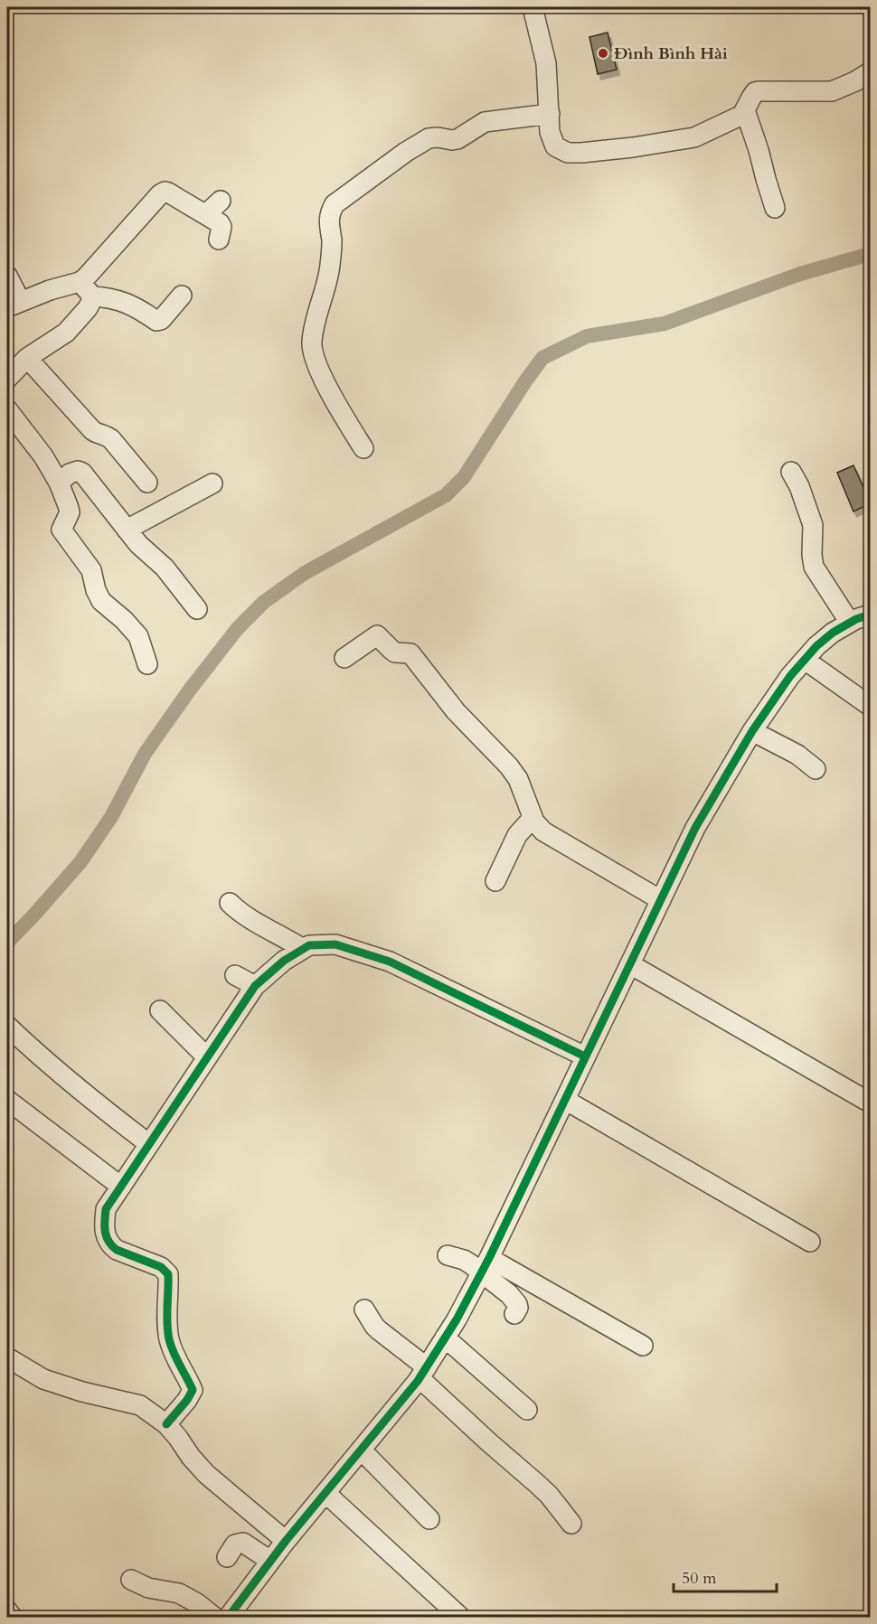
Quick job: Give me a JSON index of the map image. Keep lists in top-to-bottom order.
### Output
{
  "places": ["Đình Bình Hài"],
  "scale_bar": "50 m"
}
